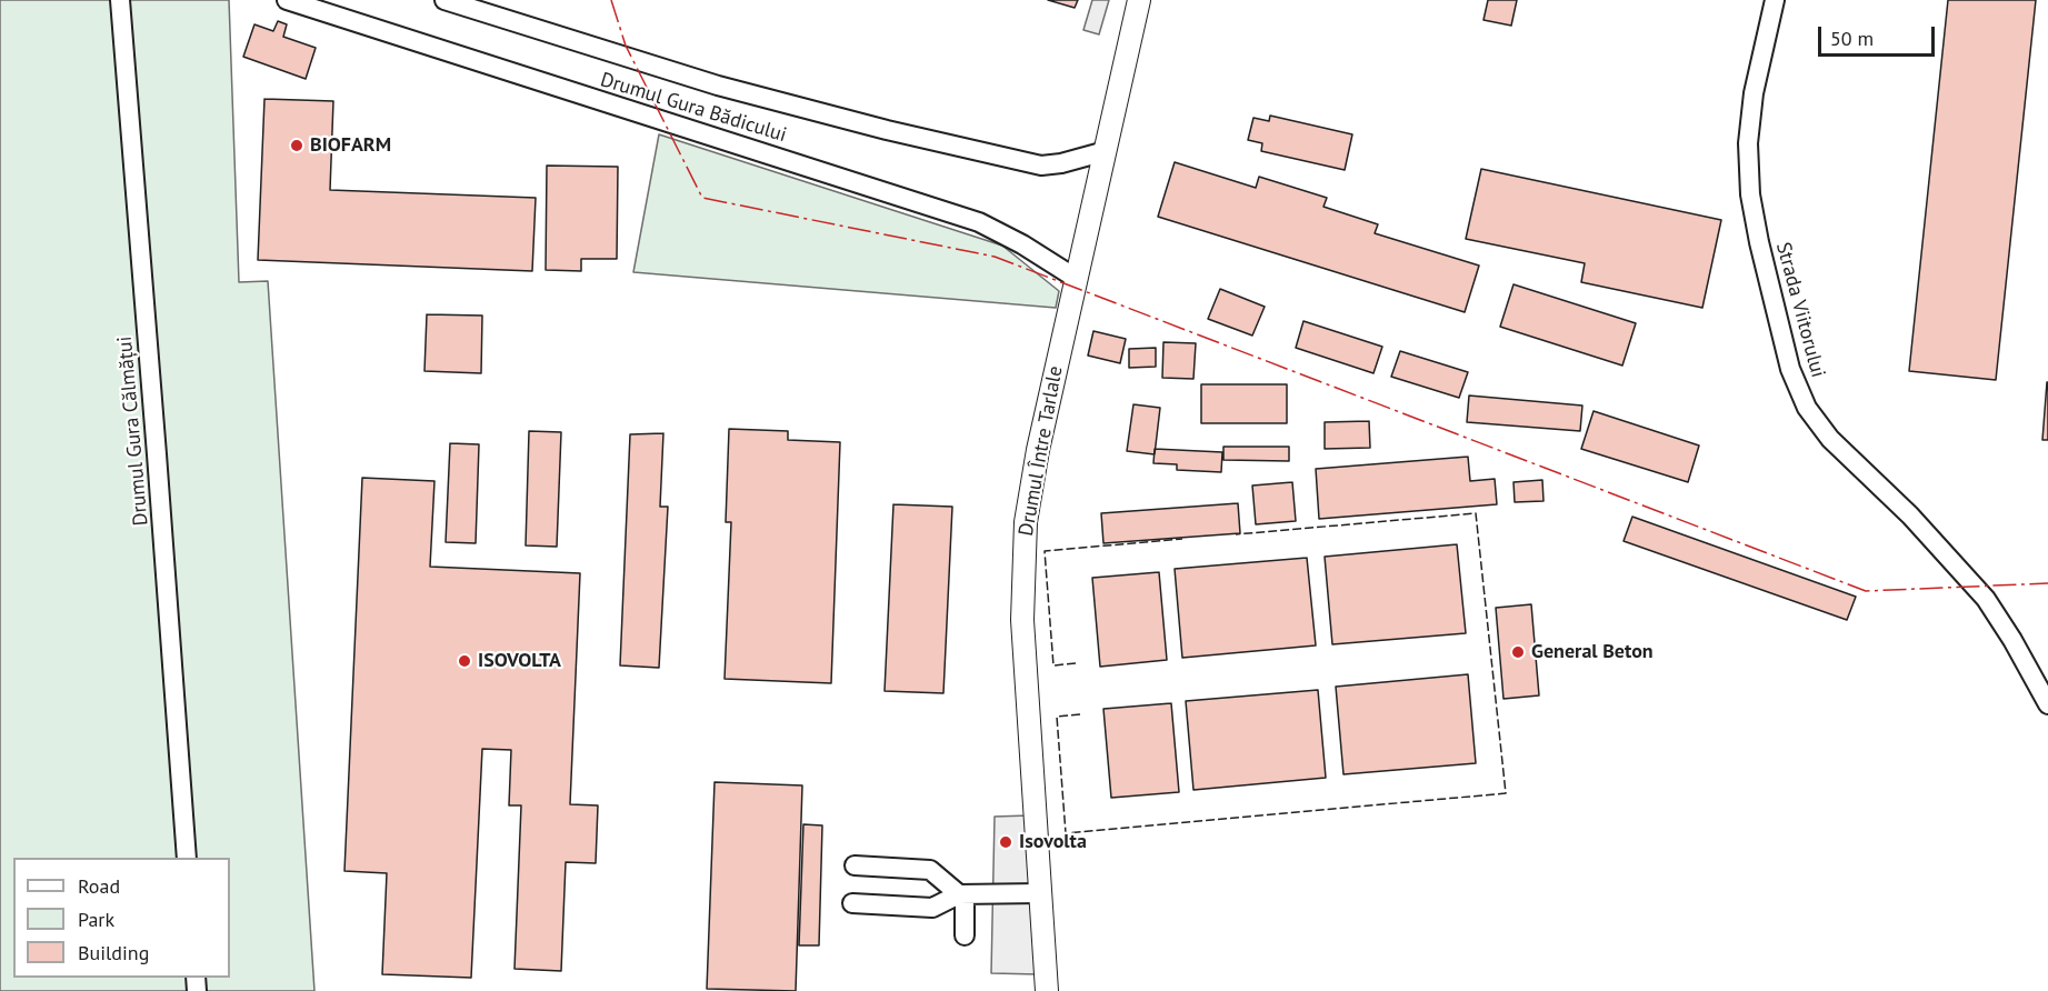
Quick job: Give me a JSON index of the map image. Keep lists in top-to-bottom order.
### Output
{
  "streets": {
    "main road": ["Drumul Între Tarlale"],
    "street": ["Drumul Gura Bădicului", "Strada Viitorului", "Drumul Gura Călmățui"]
  },
  "crossings": [
    ["Drumul Gura Bădicului", "Drumul Între Tarlale"]
  ],
  "places": [
    "BIOFARM",
    "General Beton",
    "ISOVOLTA",
    "Isovolta"
  ],
  "legend": ["Road", "Park", "Building"],
  "scale_bar": "50 m"
}
